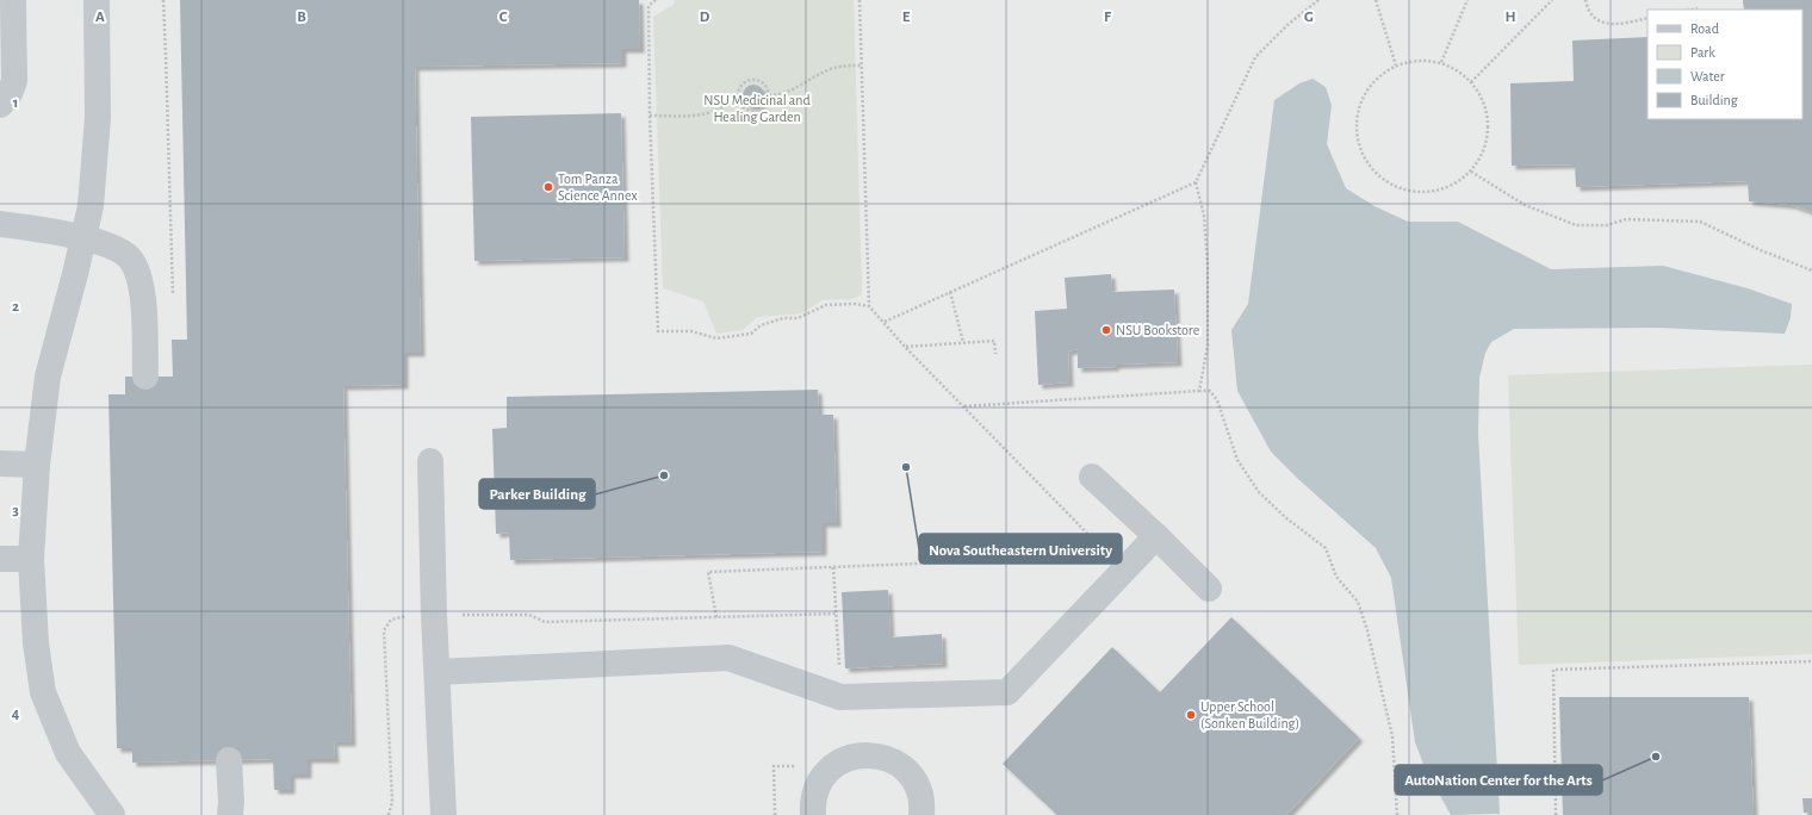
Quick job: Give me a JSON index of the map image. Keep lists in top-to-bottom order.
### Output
{
  "parks": ["NSU Medicinal and Healing Garden"],
  "places": [
    "Tom Panza Science Annex",
    "NSU Bookstore",
    "Nova Southeastern University",
    "Parker Building",
    "Upper School (Sonken Building)",
    "AutoNation Center for the Arts"
  ],
  "legend": [
    "Road",
    "Park",
    "Water",
    "Building"
  ],
  "grid": {
    "columns": [
      "A",
      "B",
      "C",
      "D",
      "E",
      "F",
      "G",
      "H"
    ],
    "rows": [
      "1",
      "2",
      "3",
      "4"
    ]
  }
}
